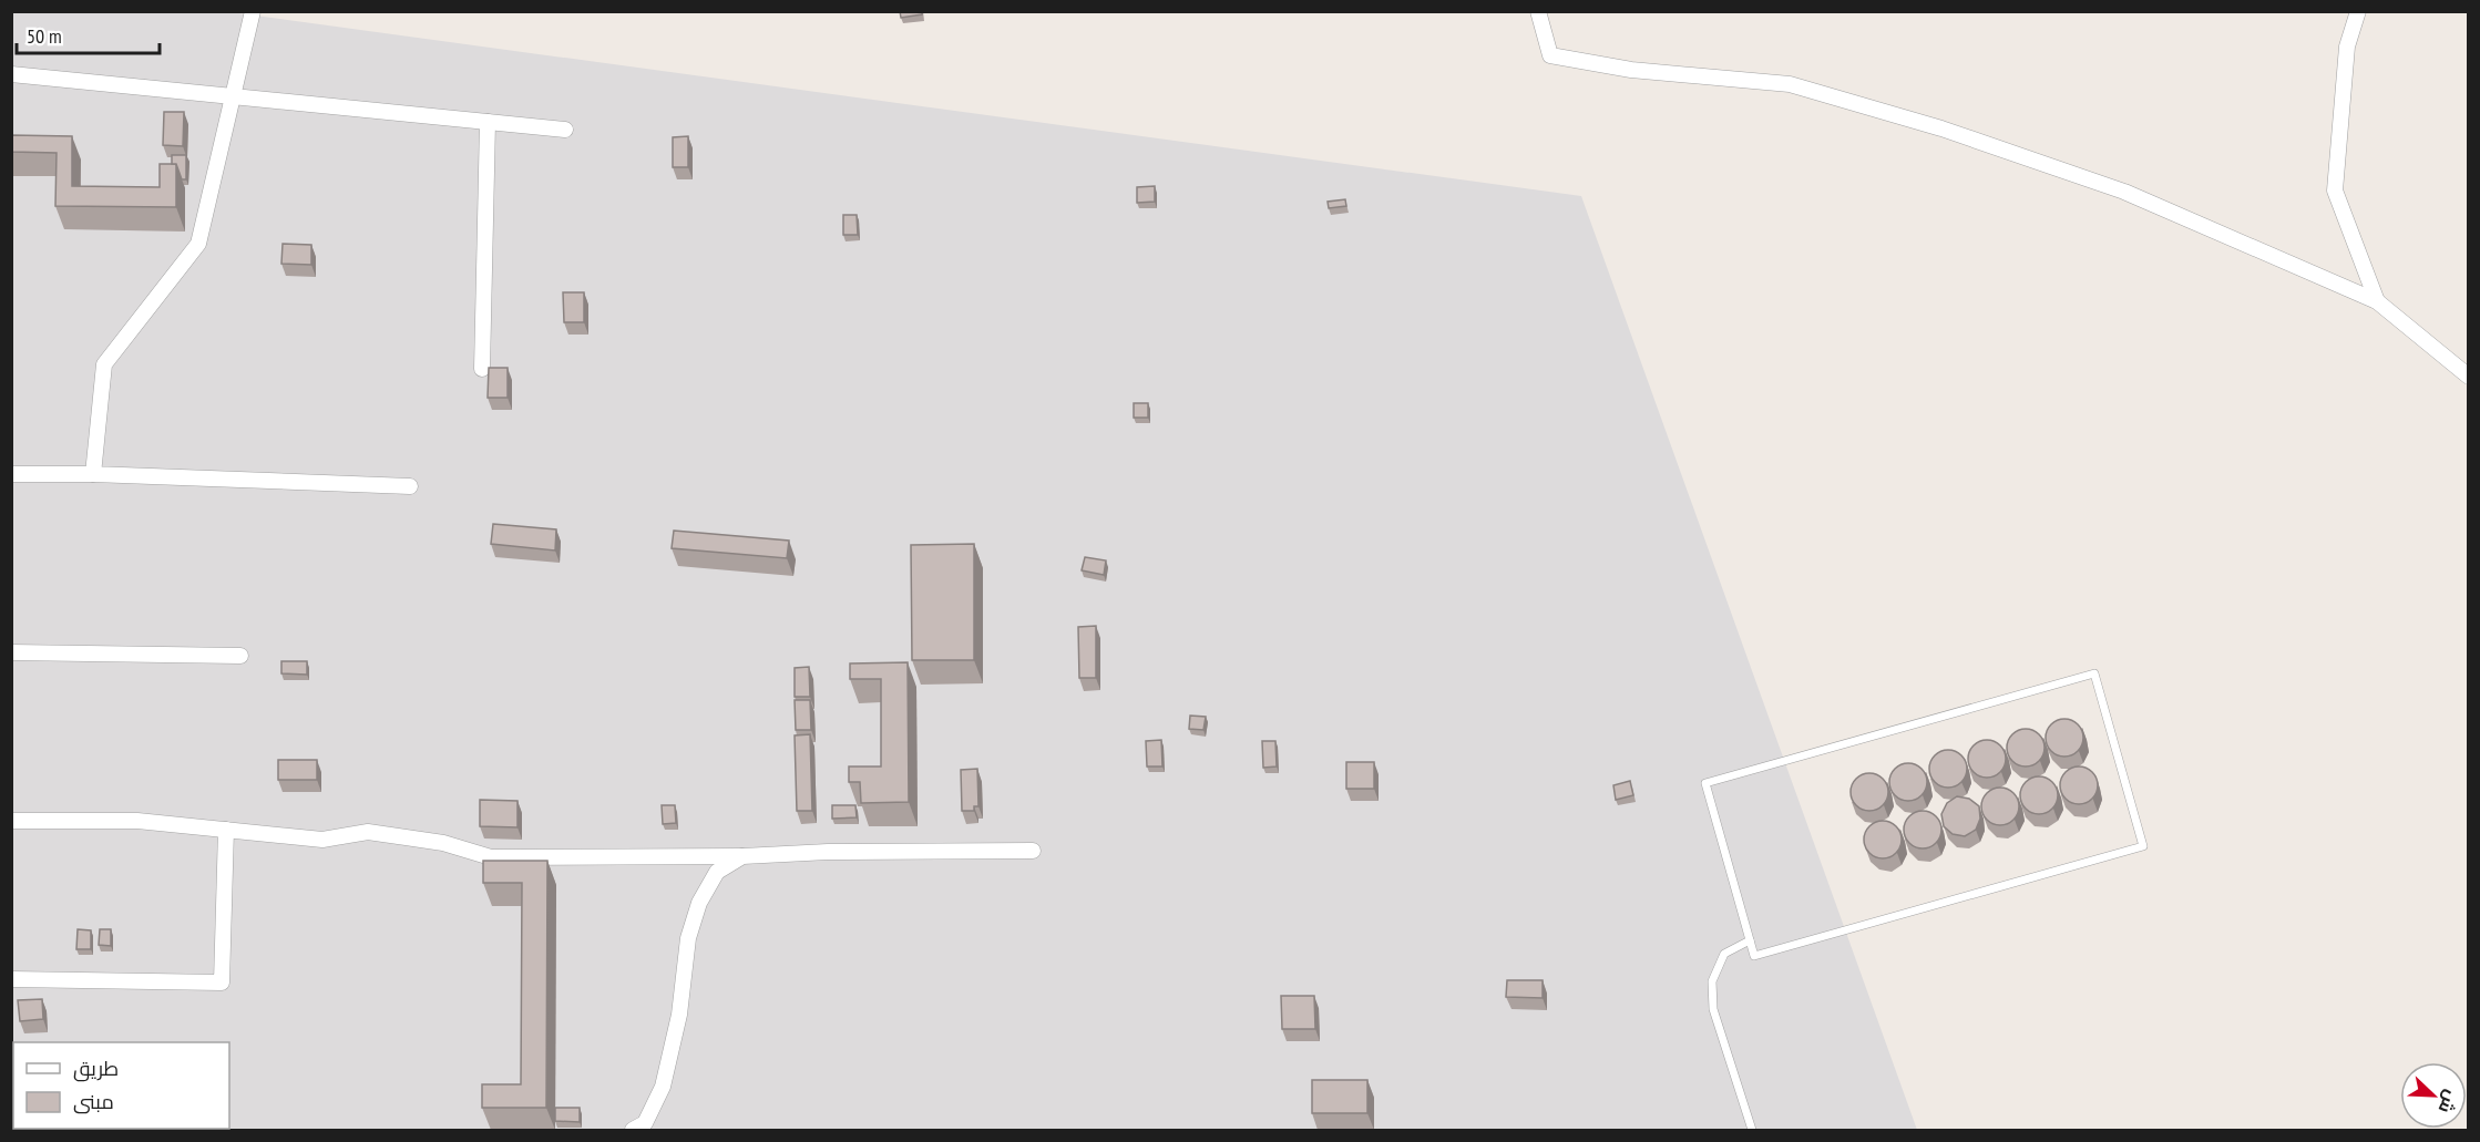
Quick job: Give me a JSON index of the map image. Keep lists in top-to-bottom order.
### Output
{
  "legend": ["طريق", "مبنى"],
  "scale_bar": "50 m",
  "north": "bottom right"
}
